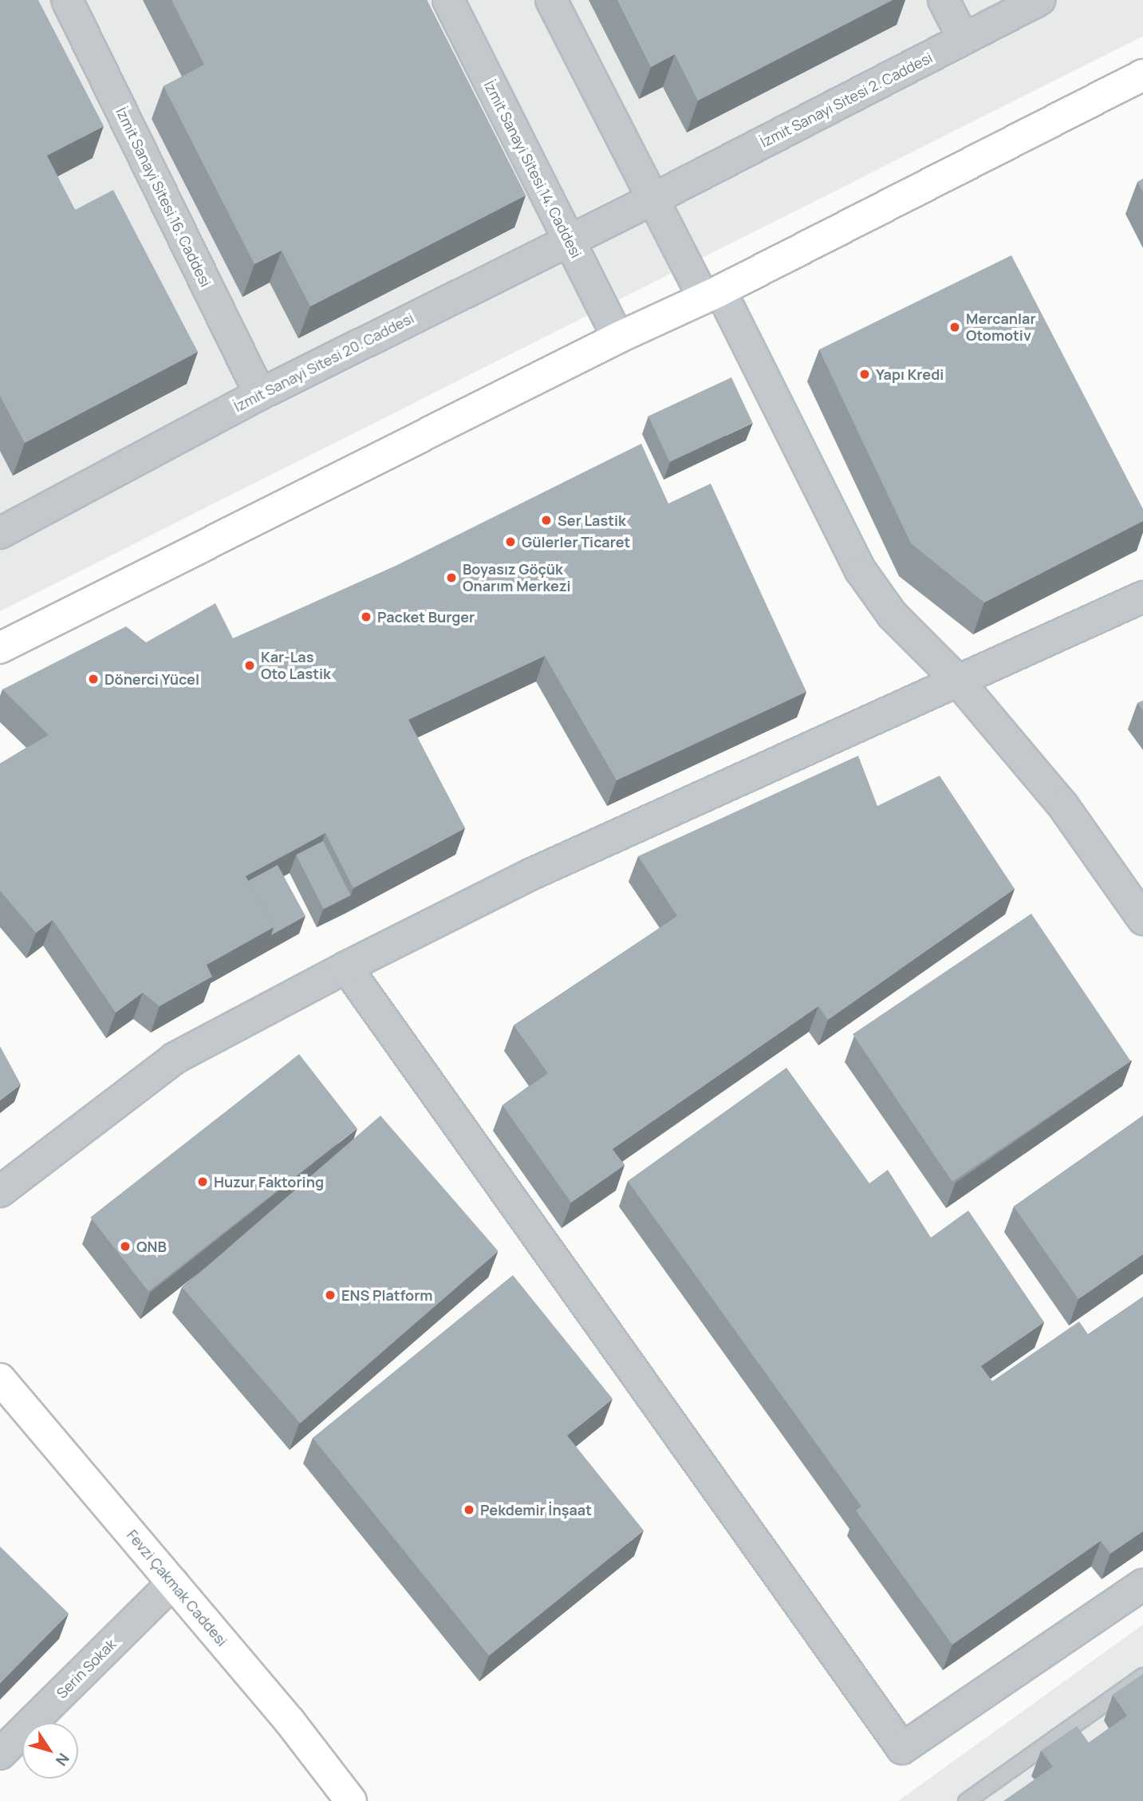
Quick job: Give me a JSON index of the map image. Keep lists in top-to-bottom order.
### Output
{
  "streets": {
    "street": [
      "İzmit Sanayi Sitesi 2. Caddesi",
      "İzmit Sanayi Sitesi 14. Caddesi",
      "İzmit Sanayi Sitesi 16. Caddesi",
      "İzmit Sanayi Sitesi 20. Caddesi",
      "Fevzi Çakmak Caddesi",
      "Serin Sokak"
    ]
  },
  "crossings": [
    ["İzmit Sanayi Sitesi 2. Caddesi", "İzmit Sanayi Sitesi 20. Caddesi"],
    ["İzmit Sanayi Sitesi 14. Caddesi", "İzmit Sanayi Sitesi 20. Caddesi"],
    ["İzmit Sanayi Sitesi 16. Caddesi", "İzmit Sanayi Sitesi 20. Caddesi"],
    ["Fevzi Çakmak Caddesi", "Serin Sokak"]
  ],
  "places": [
    "Mercanlar Otomotiv",
    "Yapı Kredi",
    "Ser Lastik",
    "Gülerler Ticaret",
    "Boyasız Göçük Onarım Merkezi",
    "Packet Burger",
    "Kar-Las Oto Lastik",
    "Dönerci Yücel",
    "Huzur Faktoring",
    "QNB",
    "ENS Platform",
    "Pekdemir İnşaat"
  ],
  "north": "bottom right"
}
